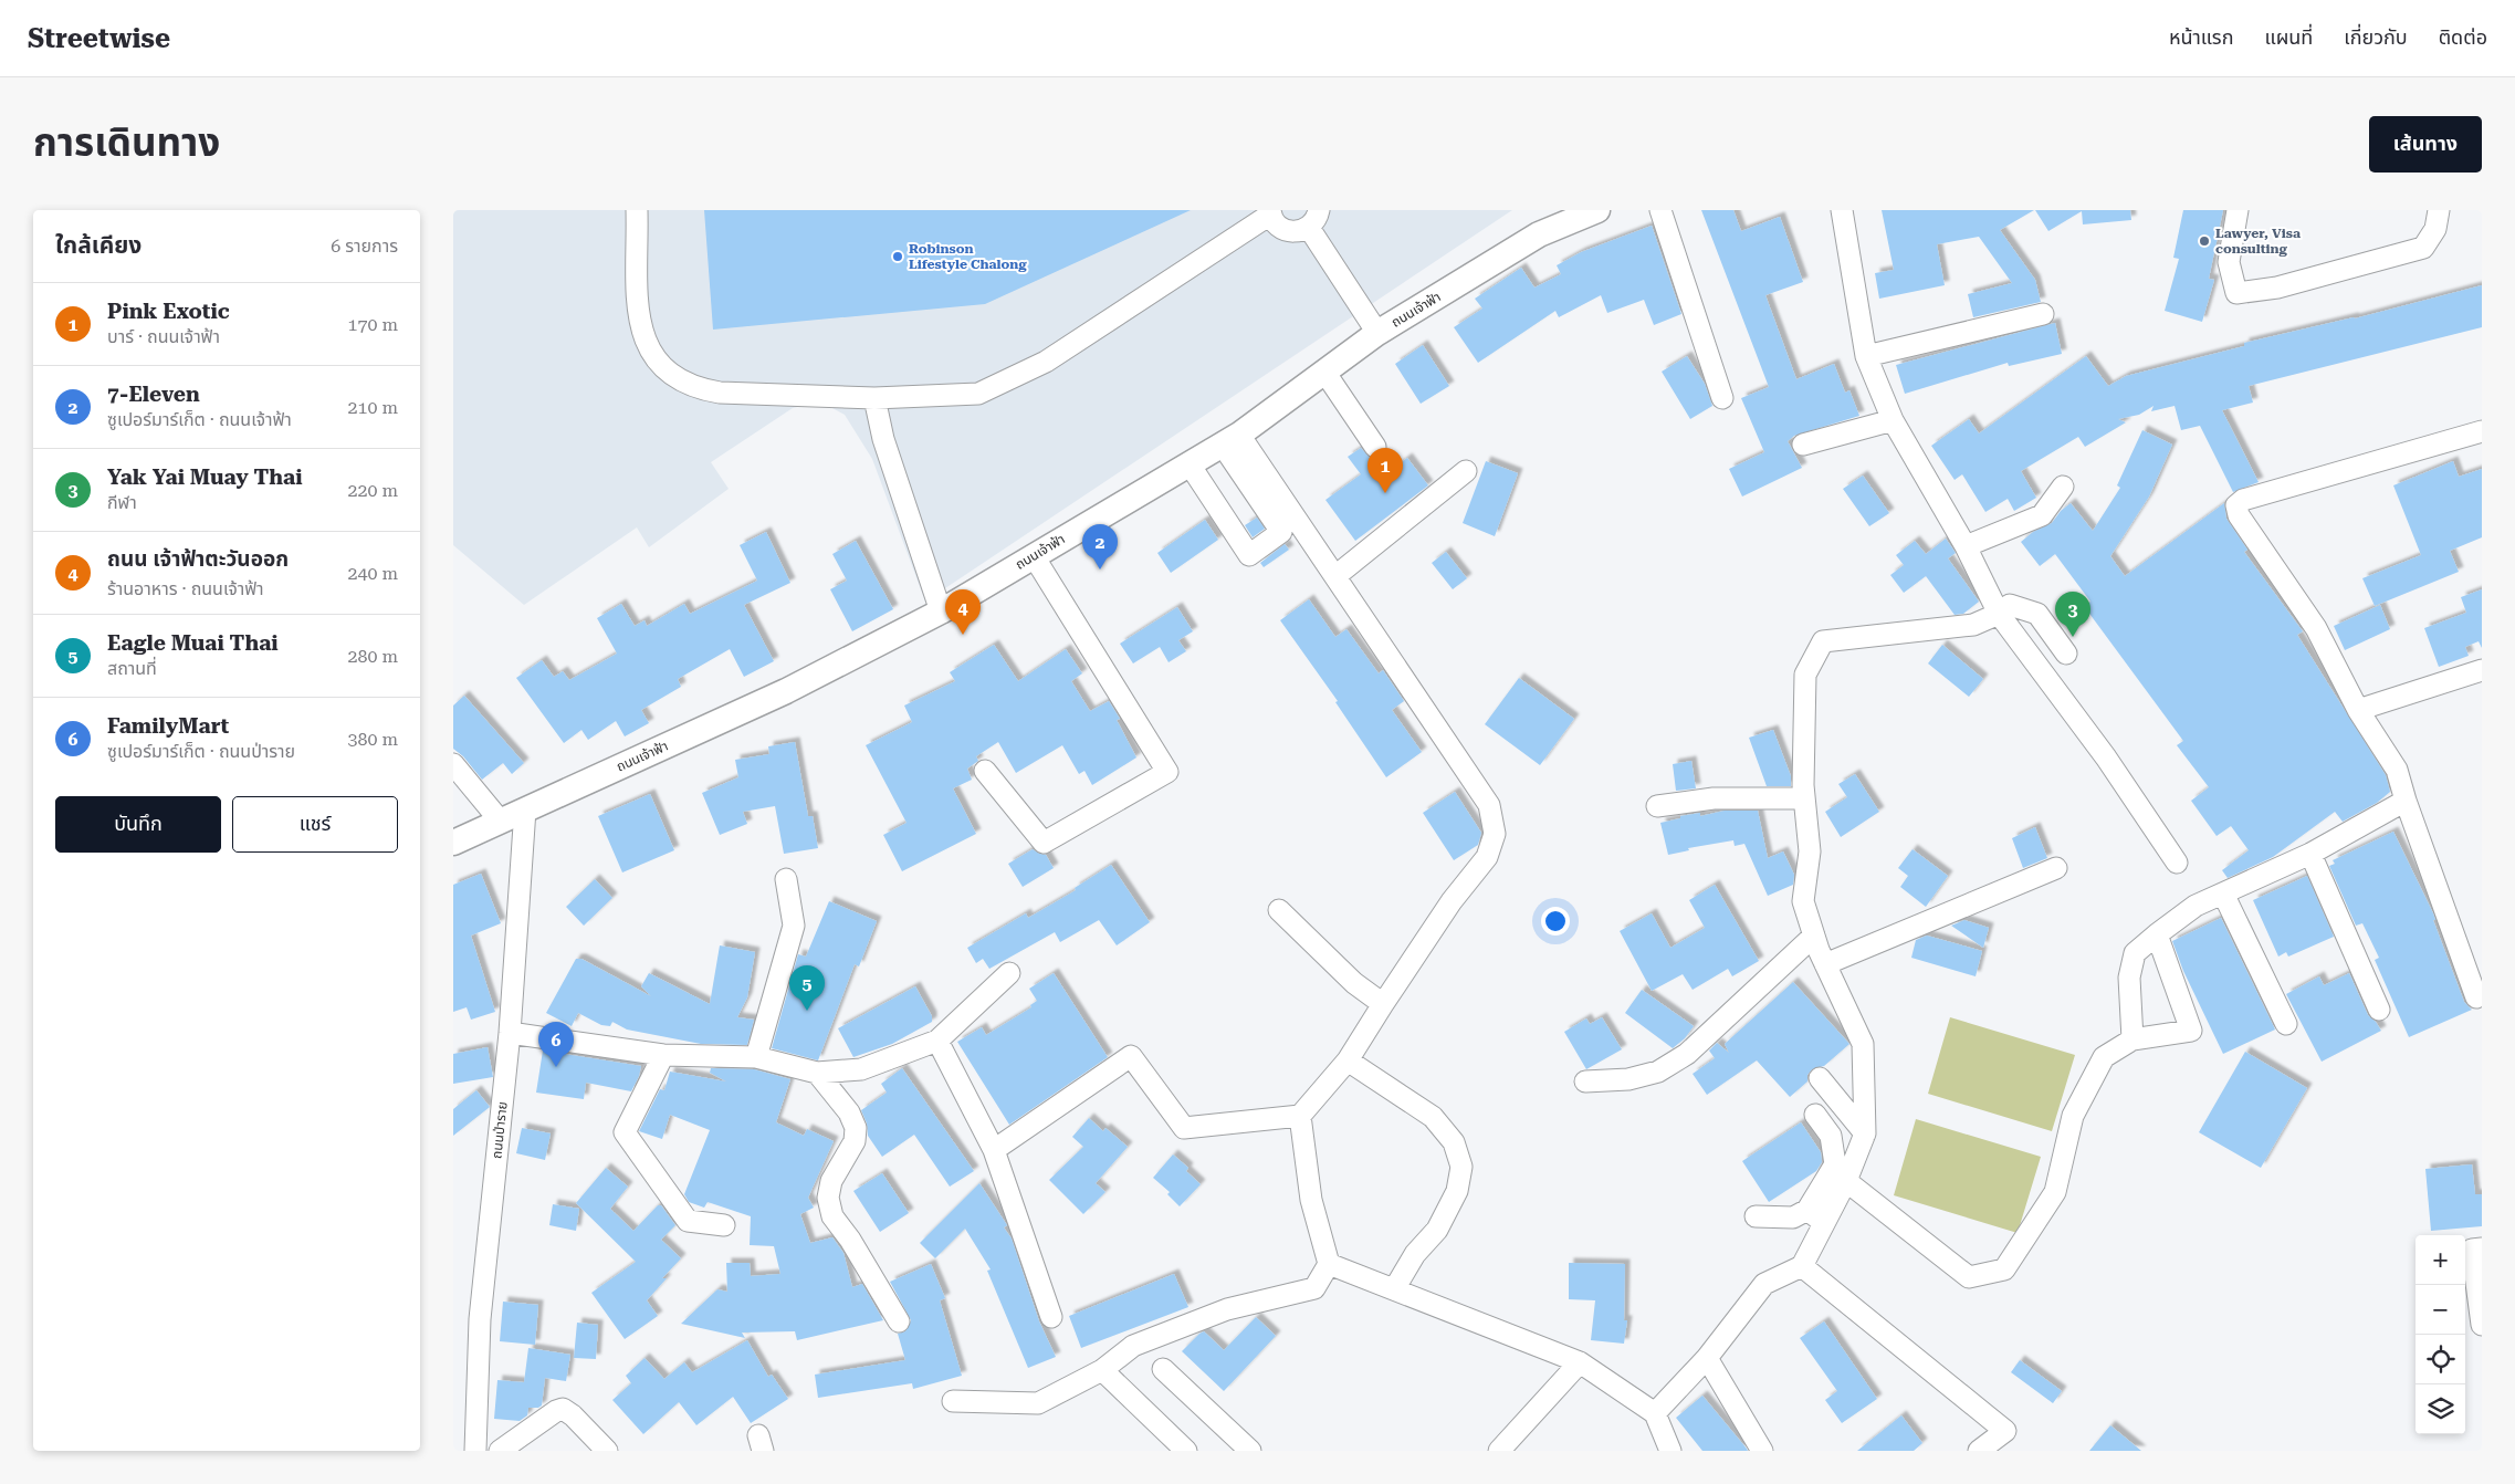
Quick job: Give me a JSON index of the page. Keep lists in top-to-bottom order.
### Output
{
  "streets": {
    "main road": ["ถนนเจ้าฟ้า"],
    "street": ["ถนนป่าราย"]
  },
  "crossings": [
    ["ถนนเจ้าฟ้า", "ถนนป่าราย"]
  ],
  "places": ["Lawyer, Visa consulting", "Robinson Lifestyle Chalong"],
  "page": {
    "header": "Streetwise",
    "nav": [
      "หน้าแรก",
      "แผนที่",
      "เกี่ยวกับ",
      "ติดต่อ"
    ],
    "title": "การเดินทาง",
    "buttons": [
      "เส้นทาง",
      ["บันทึก", "แชร์"]
    ],
    "heading": ["ใกล้เคียง", "6 รายการ"],
    "list": [
      {
        "mark": "1",
        "name": "Pink Exotic",
        "note": "บาร์ · ถนนเจ้าฟ้า",
        "value": "170 m"
      },
      {
        "mark": "2",
        "name": "7-Eleven",
        "note": "ซูเปอร์มาร์เก็ต · ถนนเจ้าฟ้า",
        "value": "210 m"
      },
      {
        "mark": "3",
        "name": "Yak Yai Muay Thai",
        "note": "กีฬา",
        "value": "220 m"
      },
      {
        "mark": "4",
        "name": "ถนน เจ้าฟ้าตะวันออก",
        "note": "ร้านอาหาร · ถนนเจ้าฟ้า",
        "value": "240 m"
      },
      {
        "mark": "5",
        "name": "Eagle Muai Thai",
        "note": "สถานที่",
        "value": "280 m"
      },
      {
        "mark": "6",
        "name": "FamilyMart",
        "note": "ซูเปอร์มาร์เก็ต · ถนนป่าราย",
        "value": "380 m"
      }
    ],
    "pins": [
      "1",
      "2",
      "4",
      "3",
      "5",
      "6"
    ],
    "map_buttons": ["+", "−"]
  }
}
